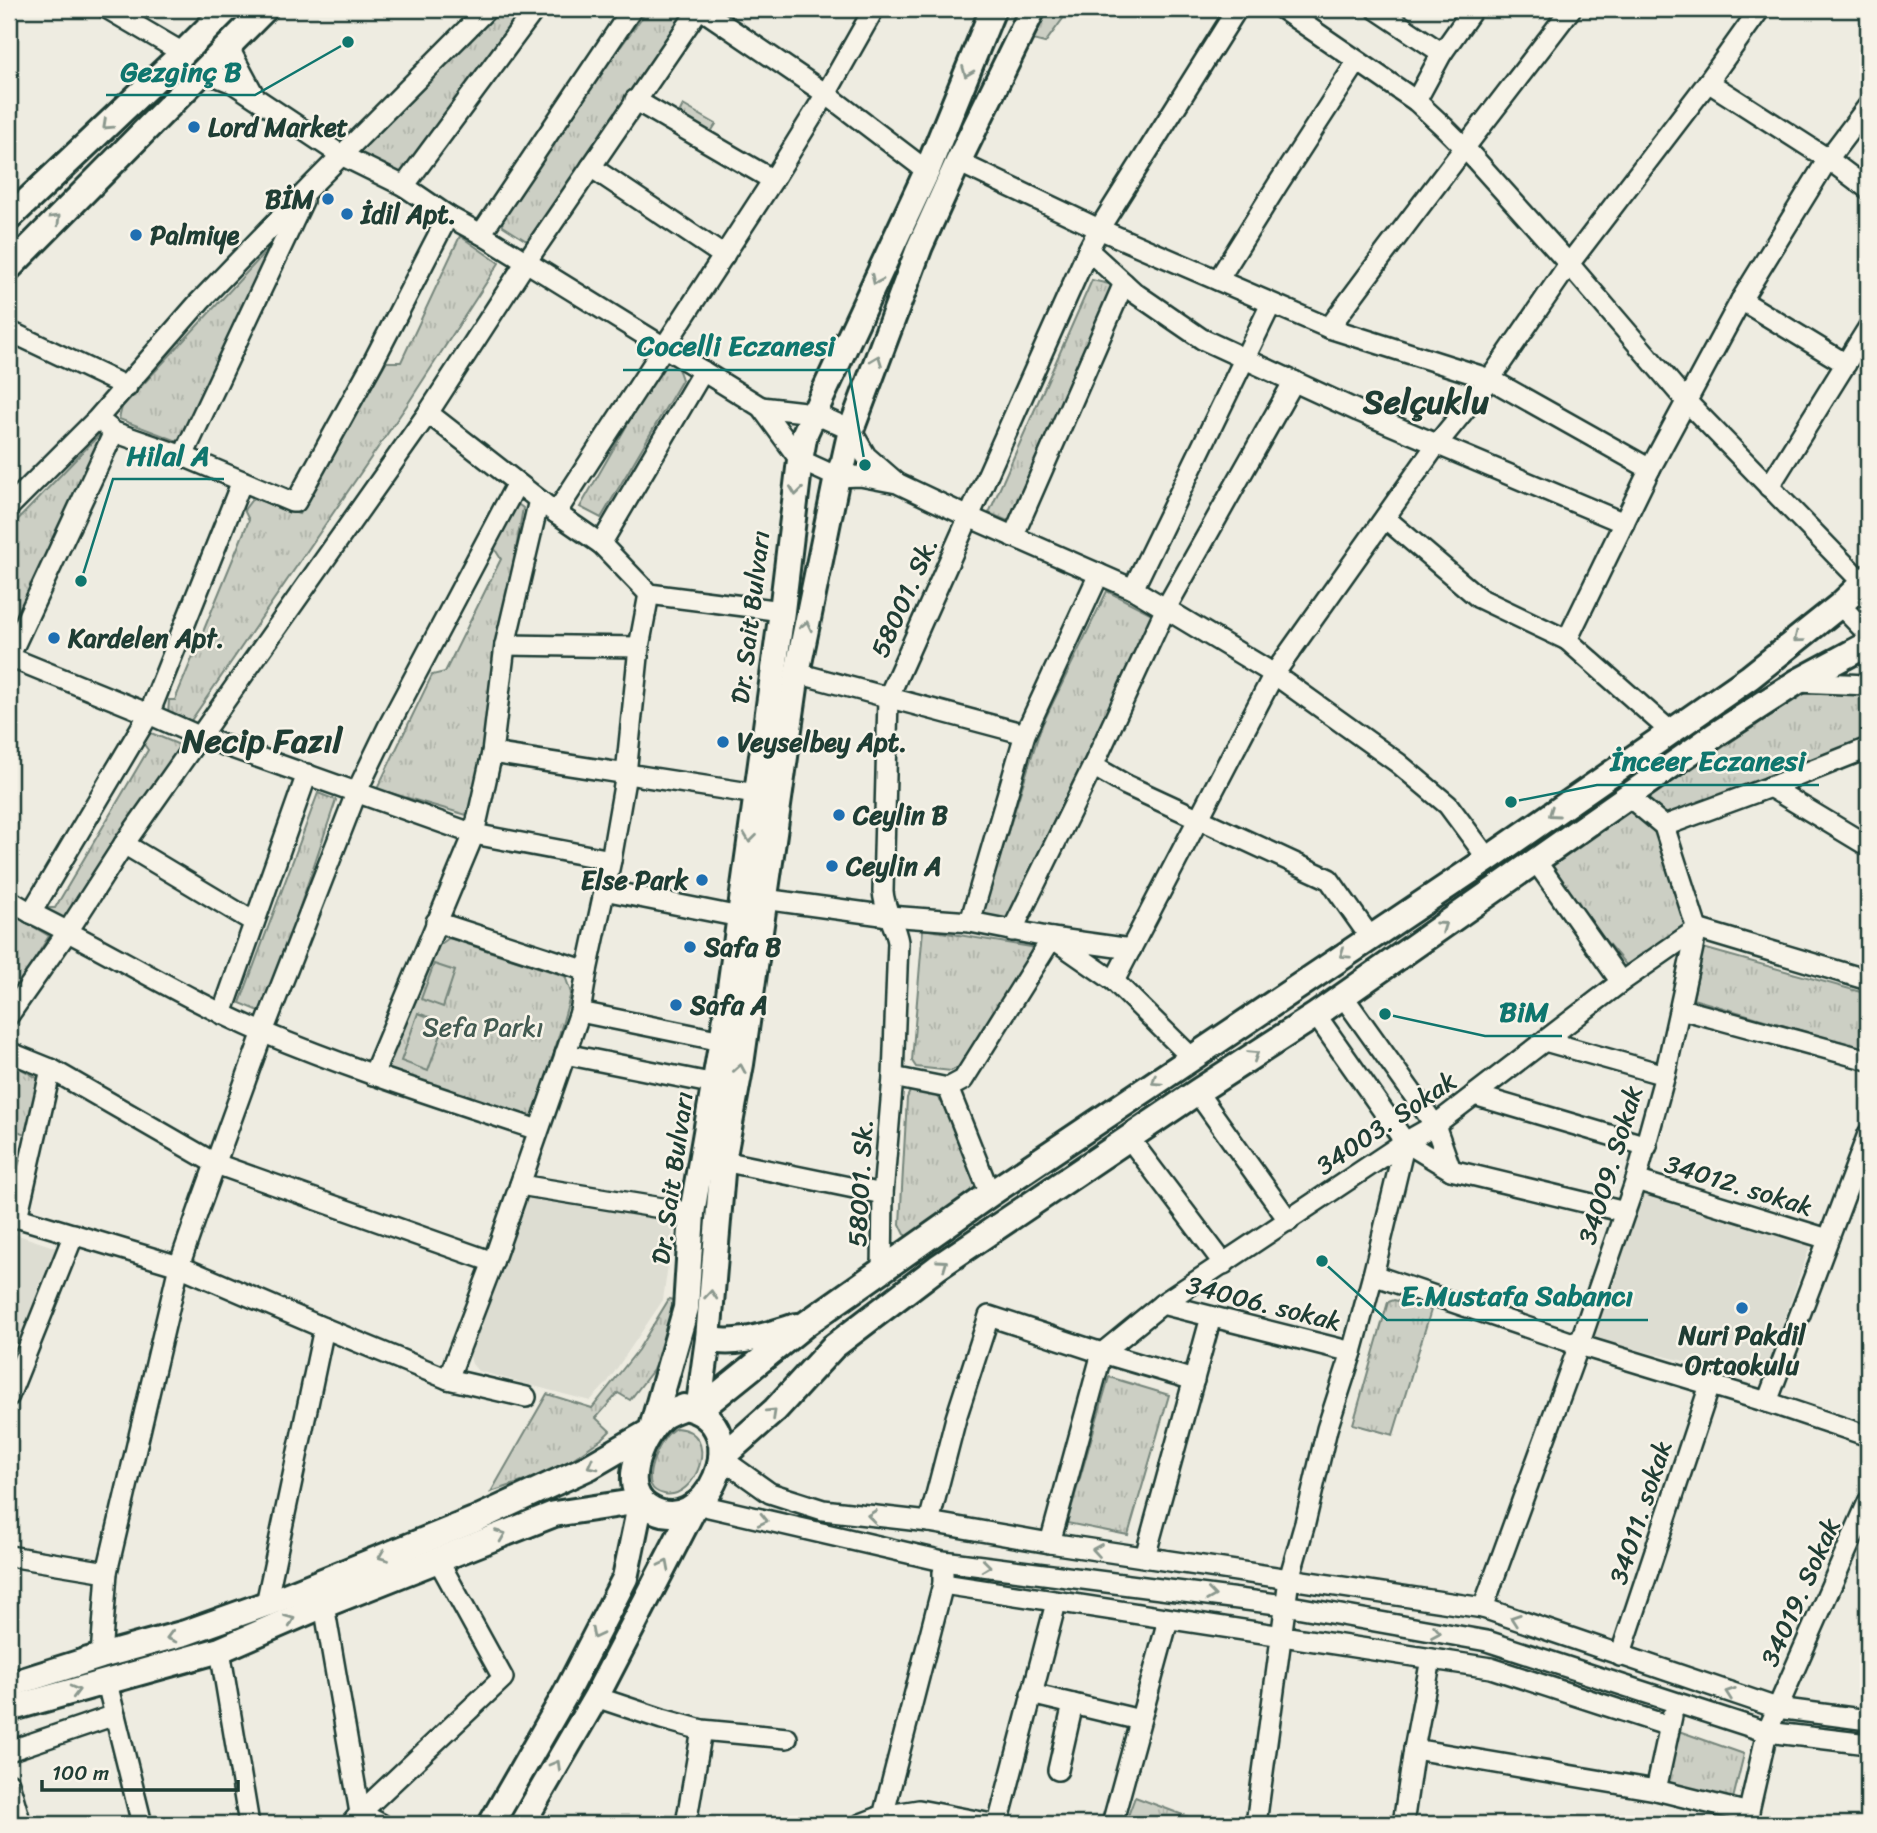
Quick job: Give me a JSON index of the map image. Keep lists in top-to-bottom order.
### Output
{
  "streets": {
    "main road": ["Dr. Sait Bulvarı"],
    "street": [
      "58001. Sk.",
      "34003. Sokak",
      "34009. Sokak",
      "34012. sokak",
      "34006. sokak",
      "34011. sokak",
      "34019. Sokak"
    ]
  },
  "crossings": [
    ["34003. Sokak", "34009. Sokak"],
    ["34003. Sokak", "34006. sokak"],
    ["34009. Sokak", "34012. sokak"]
  ],
  "districts": ["Selçuklu", "Necip Fazıl"],
  "parks": ["Sefa Parkı"],
  "places": [
    "Gezginç B",
    "Lord Market",
    "BİM",
    "İdil Apt.",
    "Palmiye",
    "Cocelli Eczanesi",
    "Hilal A",
    "Kardelen Apt.",
    "Veyselbey Apt.",
    "İnceer Eczanesi",
    "Ceylin B",
    "Ceylin A",
    "Else Park",
    "Safa B",
    "Safa A",
    "BiM",
    "E.Mustafa Sabancı",
    "Nuri Pakdil Ortaokulu"
  ],
  "scale_bar": "100 m"
}
